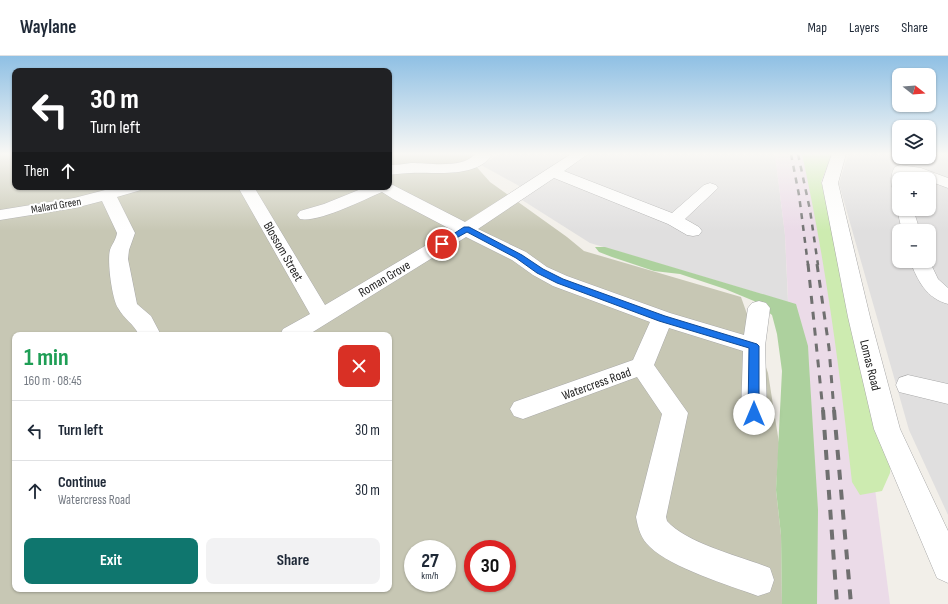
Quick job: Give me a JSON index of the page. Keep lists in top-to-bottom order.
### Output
{
  "streets": {
    "street": [
      "Mallard Green",
      "Blossom Street",
      "Roman Grove",
      "Lomas Road",
      "Watercress Road"
    ]
  },
  "crossings": [
    ["Blossom Street", "Roman Grove"]
  ],
  "north": "right",
  "page": {
    "header": "Waylane",
    "nav": ["Map", "Layers", "Share"],
    "map_buttons": ["+", "−"],
    "turn": ["30 m", "Turn left"],
    "then": "Then",
    "heading": ["1 min", "160 m · 08:45"],
    "list": [
      {
        "name": "Turn left",
        "value": "30 m"
      },
      {
        "name": "Continue",
        "note": "Watercress Road",
        "value": "30 m"
      }
    ],
    "buttons": ["Exit", "Share"],
    "speed": "27 km/h",
    "limit": "30"
  }
}
